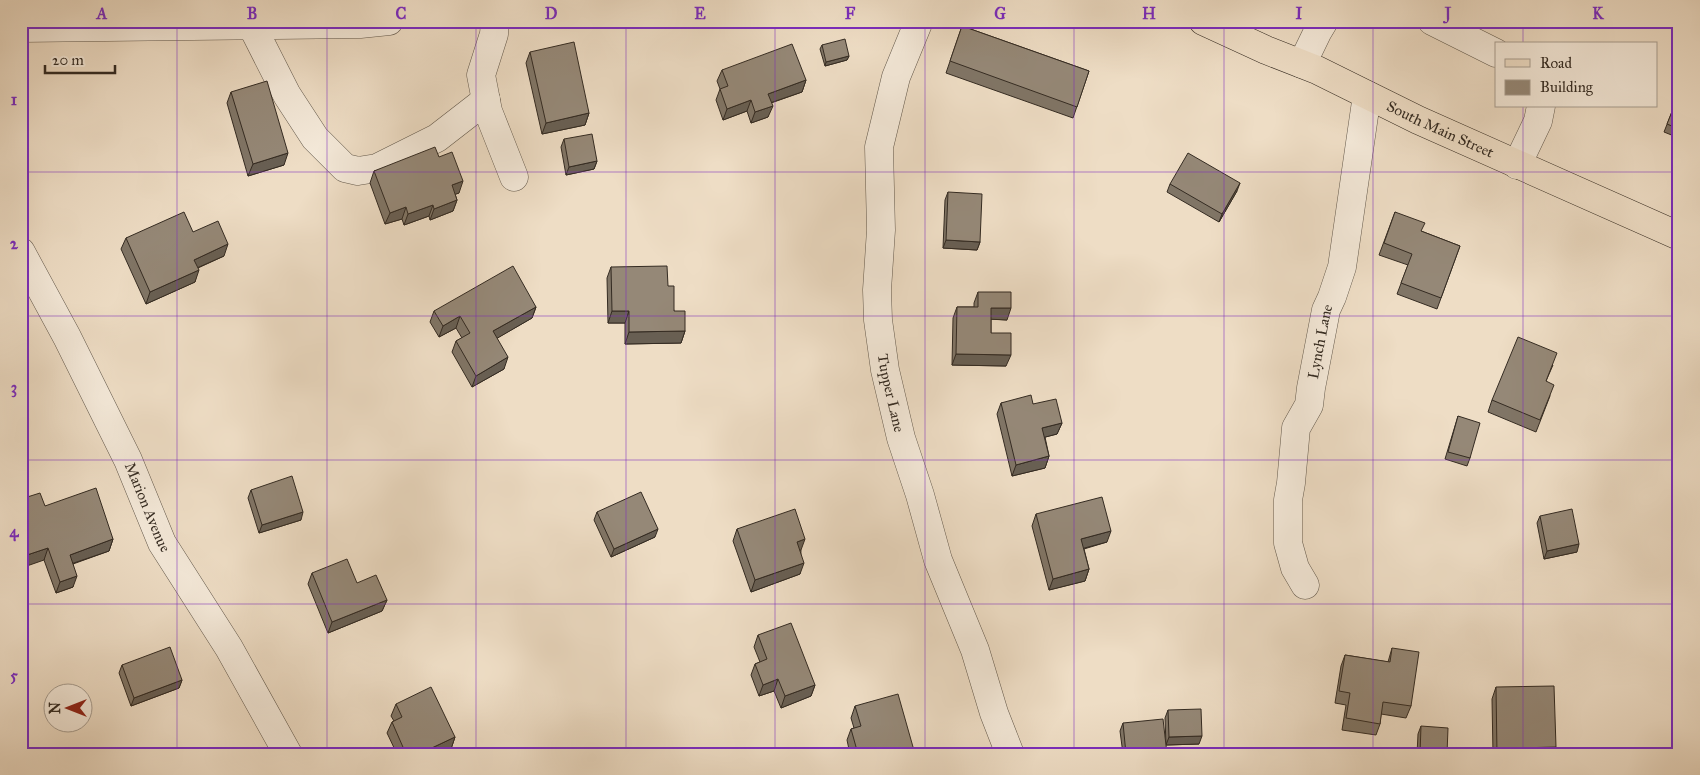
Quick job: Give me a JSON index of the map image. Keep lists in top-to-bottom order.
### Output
{
  "streets": {
    "main road": ["South Main Street"],
    "street": ["Lynch Lane", "Tupper Lane", "Marion Avenue"]
  },
  "crossings": [
    ["South Main Street", "Lynch Lane"]
  ],
  "legend": ["Road", "Building"],
  "scale_bar": "20 m",
  "north": "left",
  "grid": {
    "columns": [
      "A",
      "B",
      "C",
      "D",
      "E",
      "F",
      "G",
      "H",
      "I",
      "J",
      "K"
    ],
    "rows": [
      "1",
      "2",
      "3",
      "4",
      "5"
    ]
  }
}
